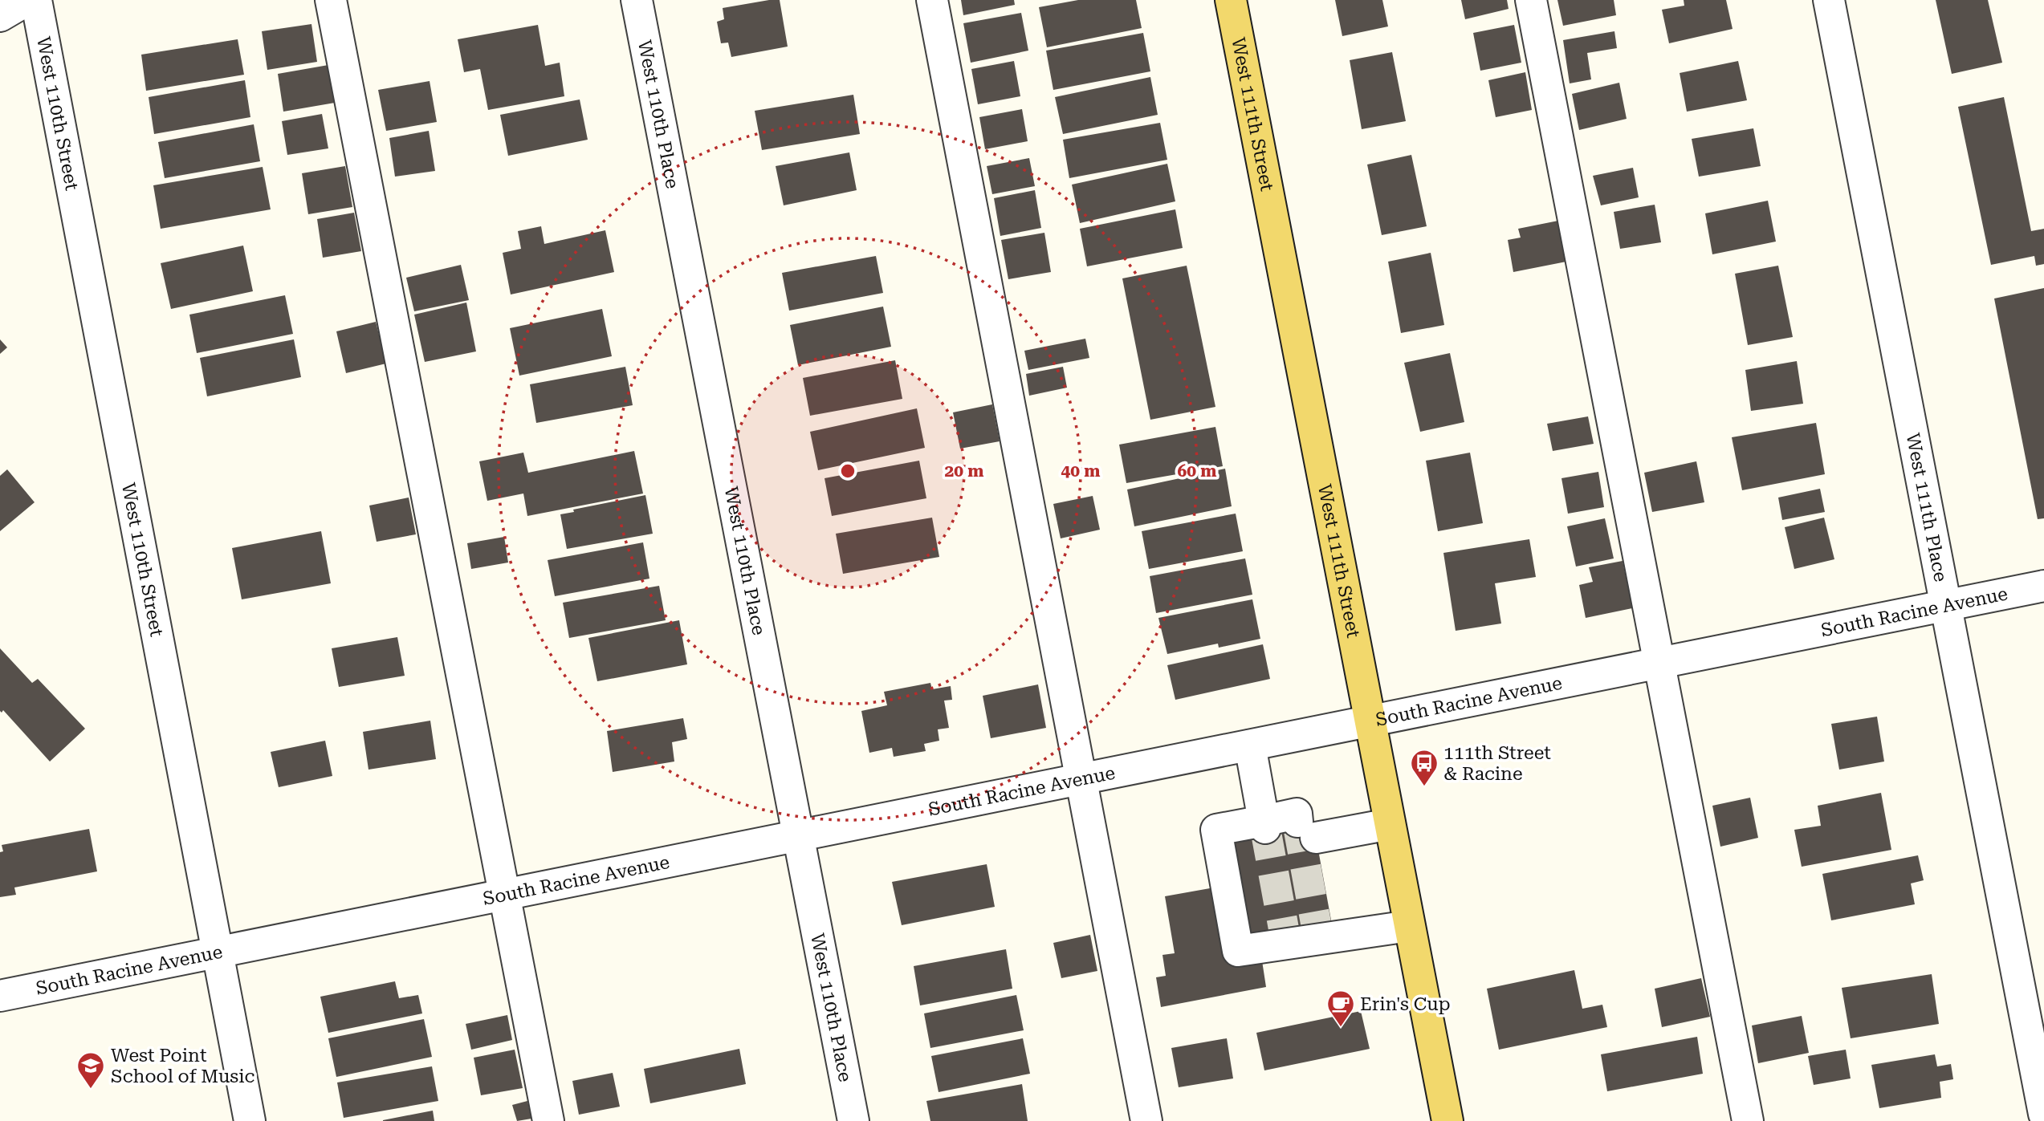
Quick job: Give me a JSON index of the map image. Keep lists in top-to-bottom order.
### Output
{
  "streets": {
    "main road": ["West 111th Street"],
    "street": [
      "West 110th Street",
      "West 110th Place",
      "West 111th Place",
      "South Racine Avenue"
    ]
  },
  "crossings": [
    ["West 110th Street", "South Racine Avenue"],
    ["West 110th Place", "South Racine Avenue"],
    ["West 111th Street", "South Racine Avenue"],
    ["West 111th Place", "South Racine Avenue"]
  ],
  "places": {
    "bus stop": ["111th Street & Racine"],
    "cafe": ["Erin's Cup"],
    "school or university": ["West Point School of Music"]
  },
  "rings": ["20 m", "40 m", "60 m"]
}
